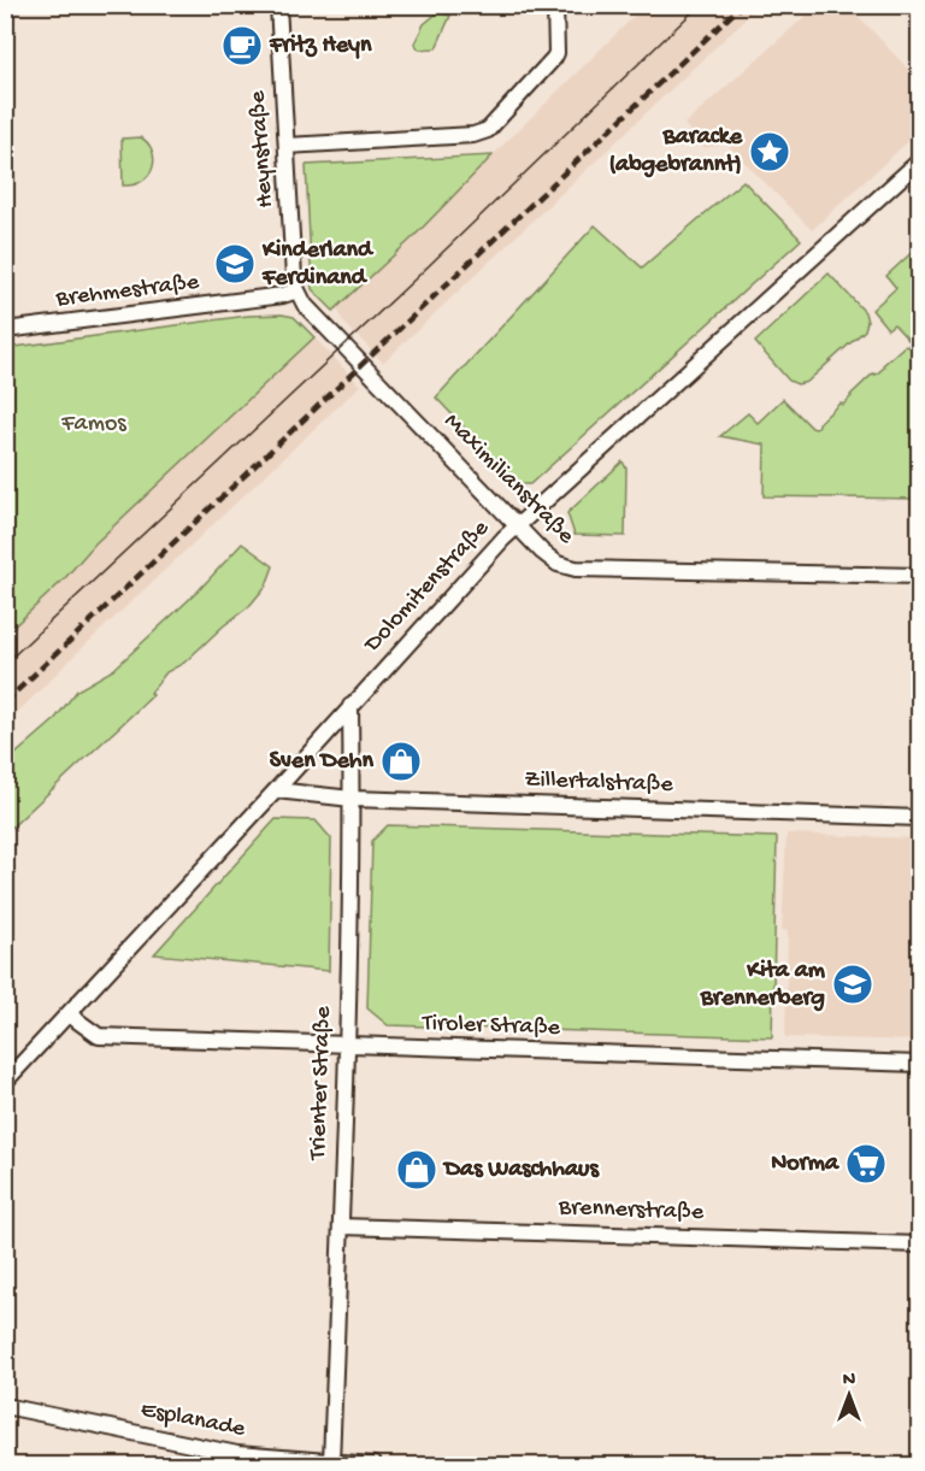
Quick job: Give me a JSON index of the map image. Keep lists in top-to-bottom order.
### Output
{
  "streets": {
    "street": [
      "Heynstraße",
      "Brehmestraße",
      "Maximilianstraße",
      "Dolomitenstraße",
      "Zillertalstraße",
      "Tiroler Straße",
      "Trienter Straße",
      "Brennerstraße",
      "Esplanade"
    ]
  },
  "crossings": [
    ["Heynstraße", "Brehmestraße"],
    ["Heynstraße", "Maximilianstraße"],
    ["Brehmestraße", "Maximilianstraße"],
    ["Maximilianstraße", "Dolomitenstraße"],
    ["Dolomitenstraße", "Zillertalstraße"],
    ["Dolomitenstraße", "Tiroler Straße"],
    ["Dolomitenstraße", "Trienter Straße"],
    ["Zillertalstraße", "Trienter Straße"],
    ["Tiroler Straße", "Trienter Straße"],
    ["Trienter Straße", "Brennerstraße"],
    ["Trienter Straße", "Esplanade"]
  ],
  "parks": ["Famos"],
  "places": {
    "cafe": ["Fritz Heyn"],
    "place": ["Baracke (abgebrannt)"],
    "school or university": ["Kinderland Ferdinand", "Kita am Brennerberg"],
    "shop": ["Sven Dehn", "Das Waschhaus"],
    "supermarket": ["Norma"]
  },
  "north": "top"
}
